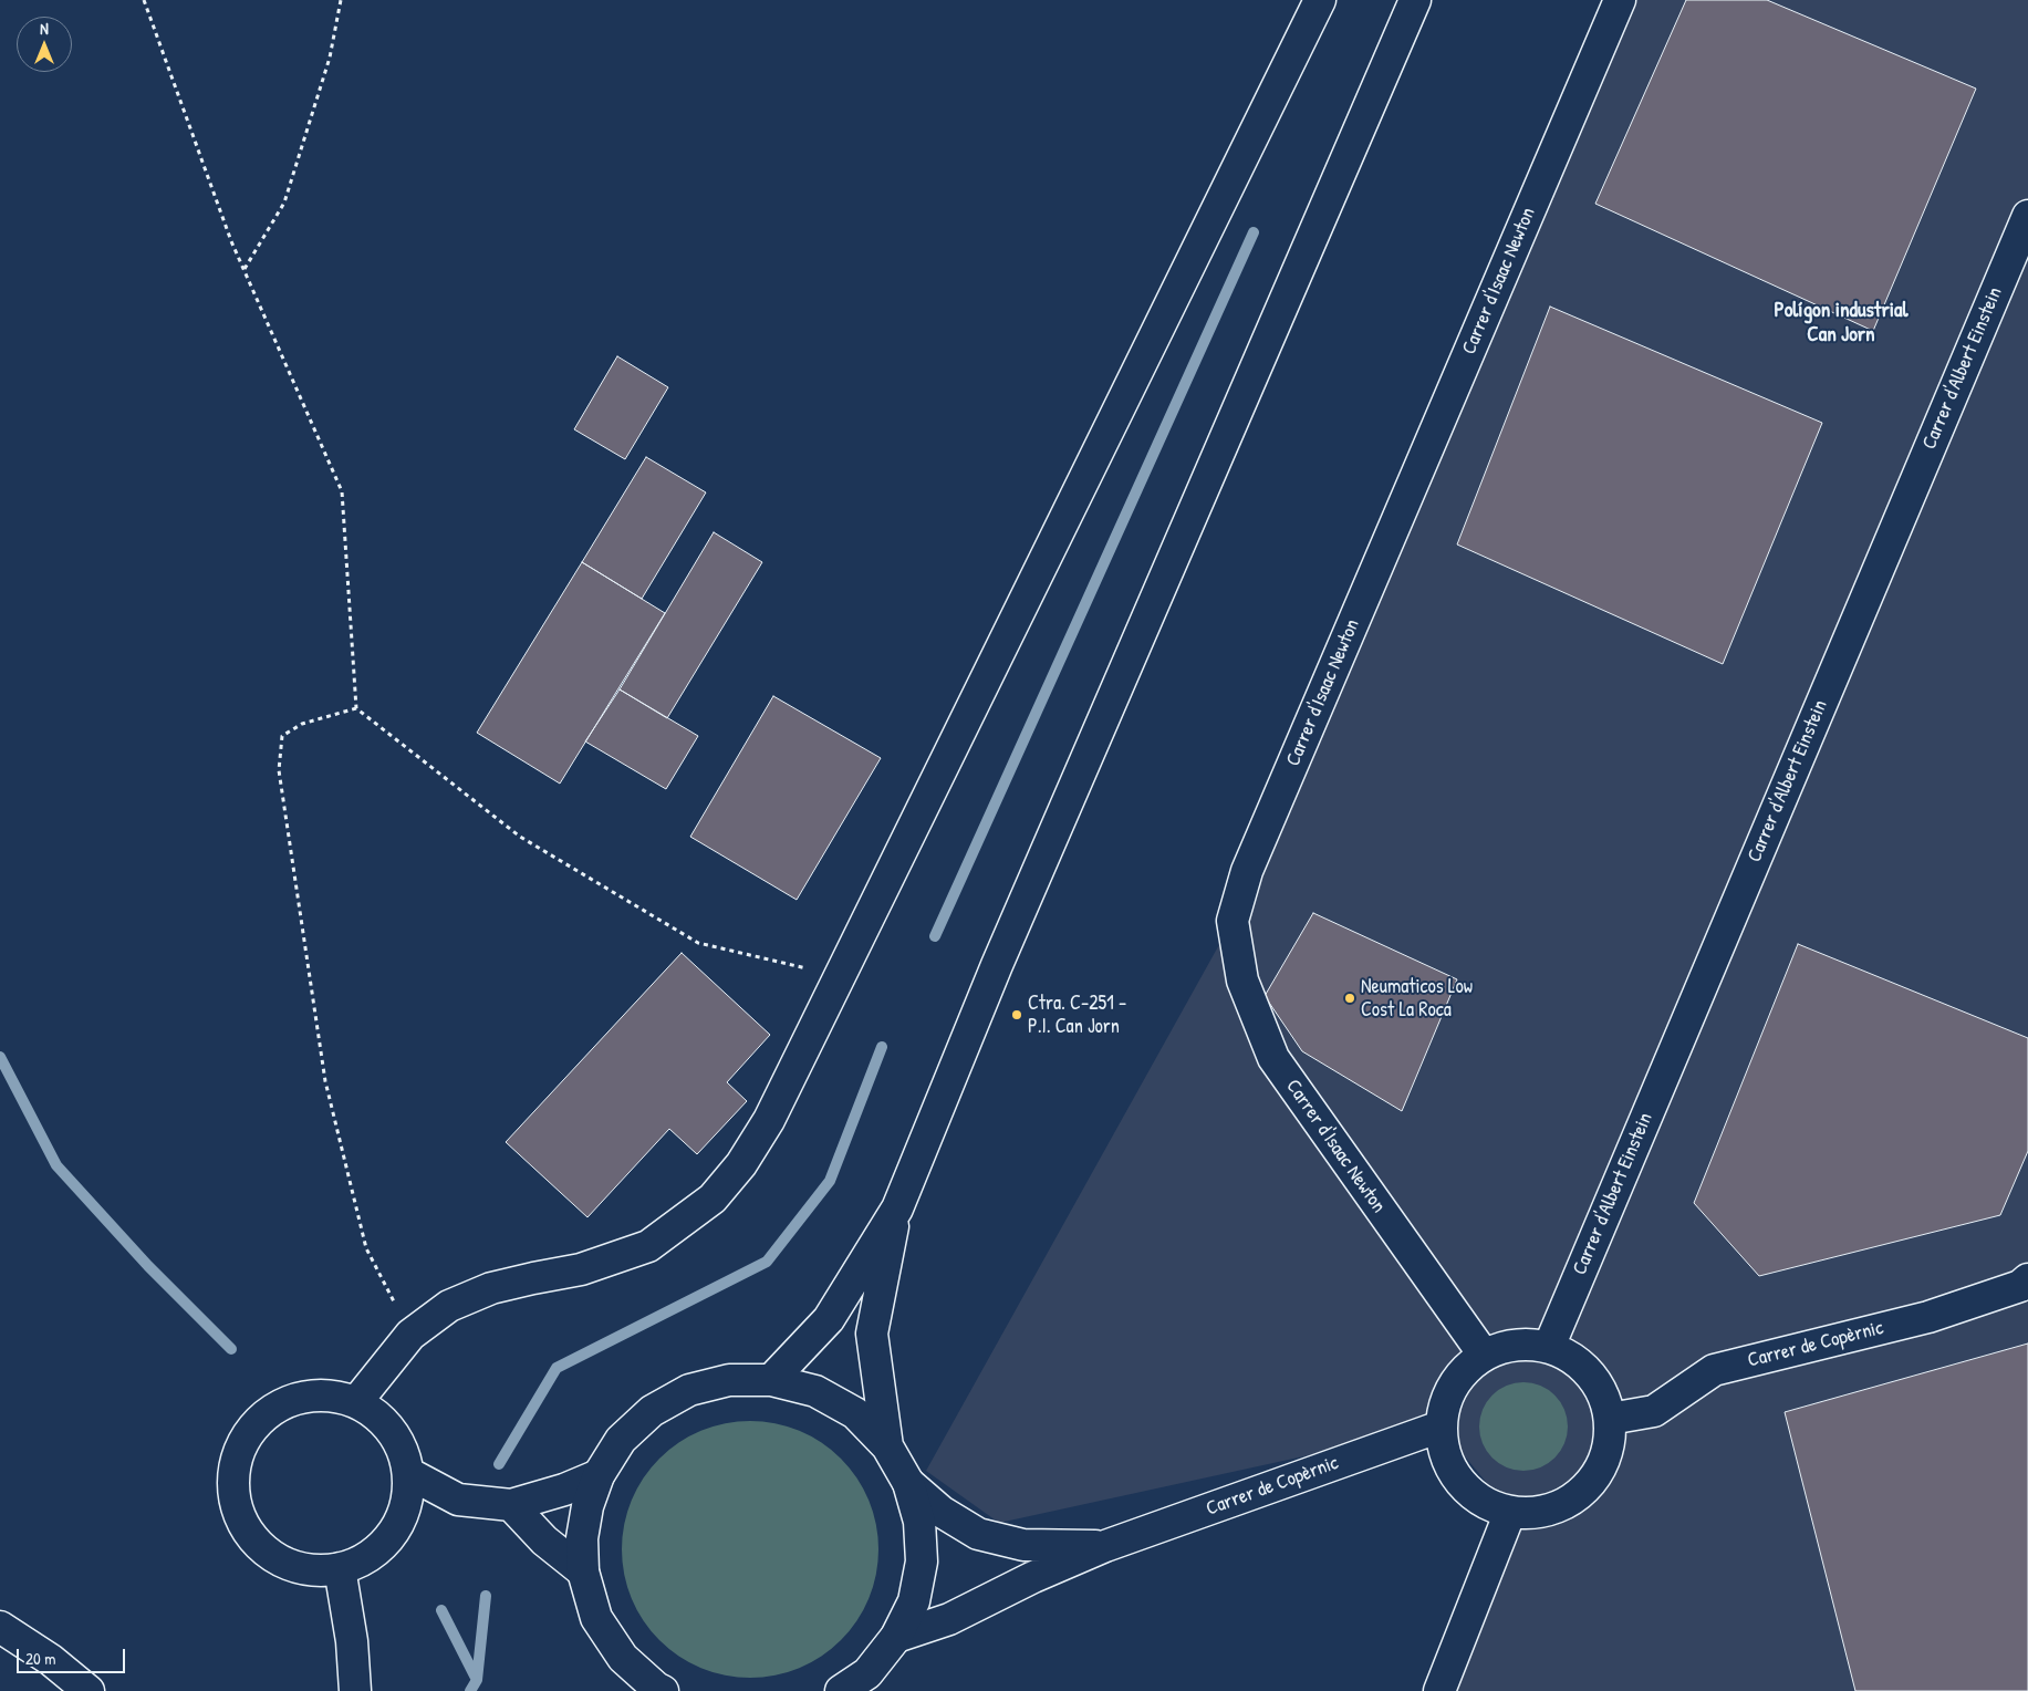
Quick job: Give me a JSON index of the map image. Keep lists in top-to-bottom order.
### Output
{
  "streets": {
    "street": ["Carrer d'Isaac Newton", "Carrer d'Albert Einstein", "Carrer de Copèrnic"]
  },
  "crossings": [
    ["Carrer d'Isaac Newton", "Carrer d'Albert Einstein"],
    ["Carrer d'Isaac Newton", "Carrer de Copèrnic"],
    ["Carrer d'Albert Einstein", "Carrer de Copèrnic"]
  ],
  "districts": ["Polígon industrial Can Jorn"],
  "places": ["Neumaticos Low Cost La Roca", "Ctra. C-251 - P.I. Can Jorn"],
  "scale_bar": "20 m",
  "north": "top"
}
